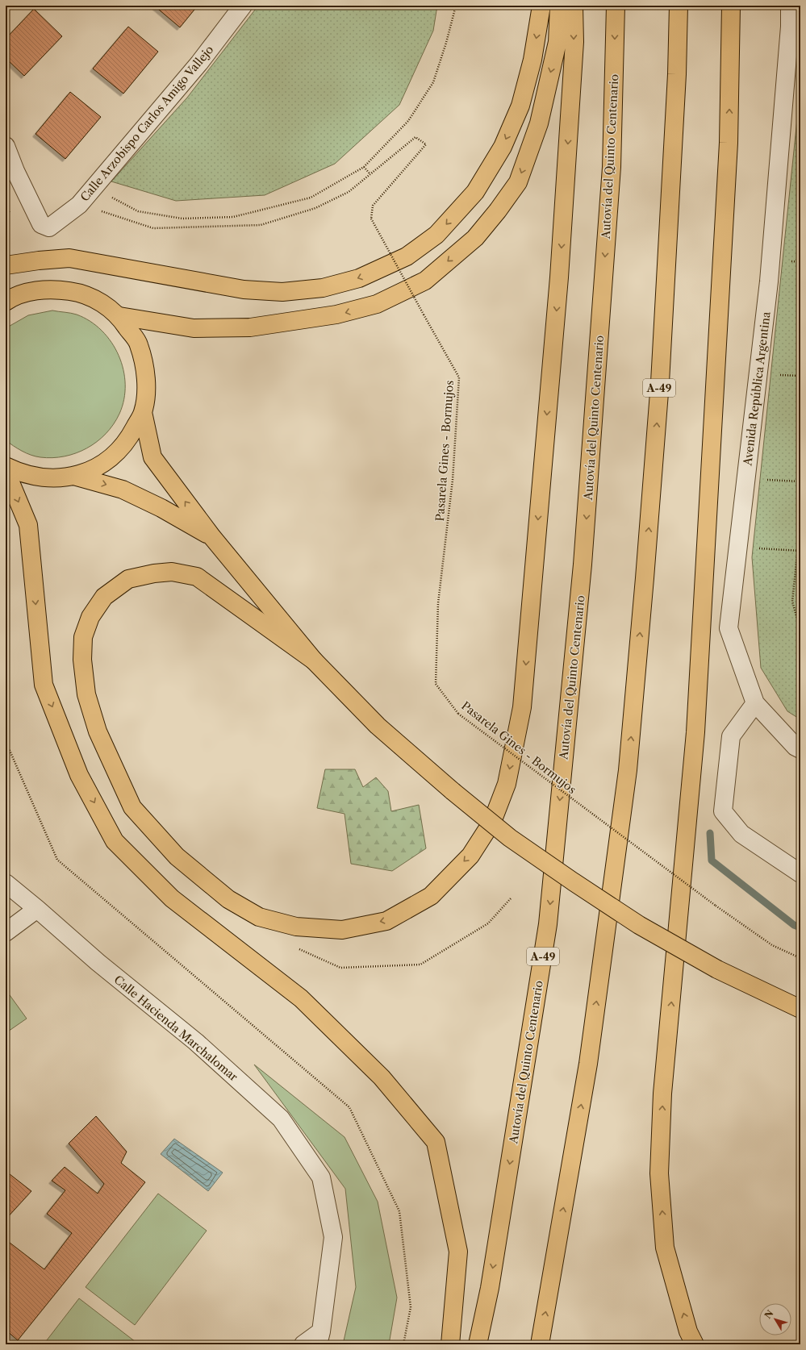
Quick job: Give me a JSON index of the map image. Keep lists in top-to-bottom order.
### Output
{
  "streets": {
    "main road": ["Autovía del Quinto Centenario", "A-49"],
    "street": ["Calle Arzobispo Carlos Amigo Vallejo", "Avenida República Argentina", "Calle Hacienda Marchalomar"],
    "path": ["Pasarela Gines - Bormujos"]
  },
  "crossings": [
    ["Calle Arzobispo Carlos Amigo Vallejo", "Pasarela Gines - Bormujos"]
  ],
  "north": "top left"
}
